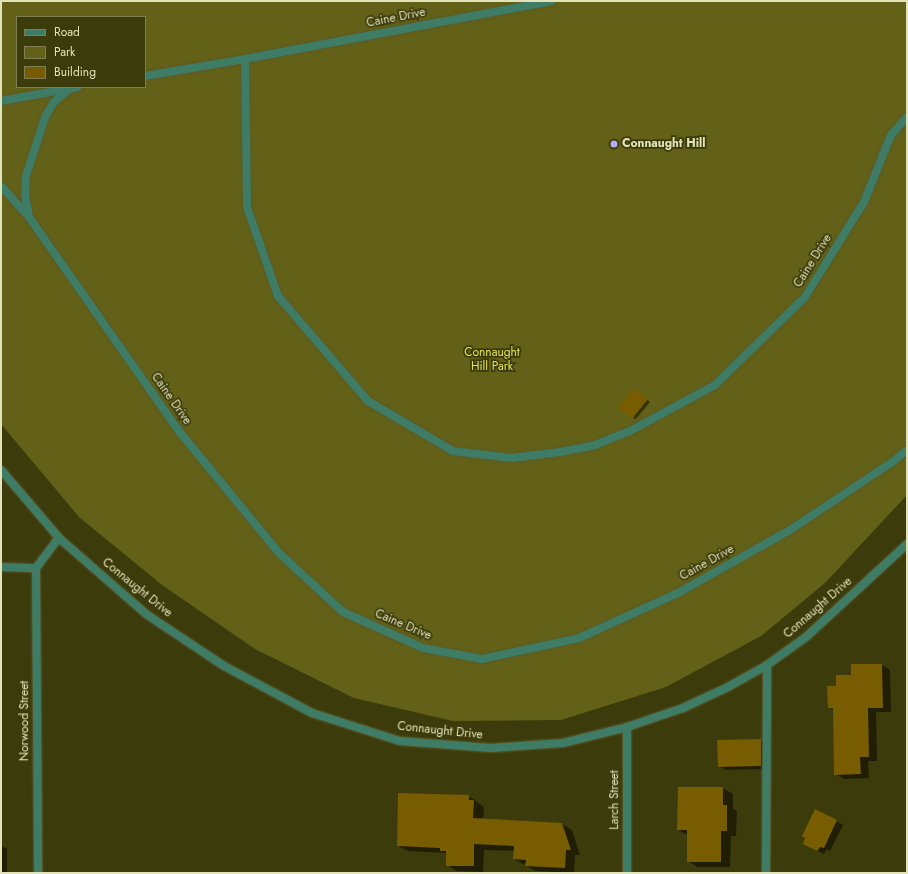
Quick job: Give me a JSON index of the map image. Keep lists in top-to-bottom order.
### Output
{
  "streets": {
    "street": [
      "Caine Drive",
      "Connaught Drive",
      "Norwood Street",
      "Larch Street"
    ]
  },
  "crossings": [
    ["Connaught Drive", "Larch Street"]
  ],
  "parks": ["Connaught Hill Park"],
  "places": ["Connaught Hill"],
  "legend": ["Road", "Park", "Building"]
}
